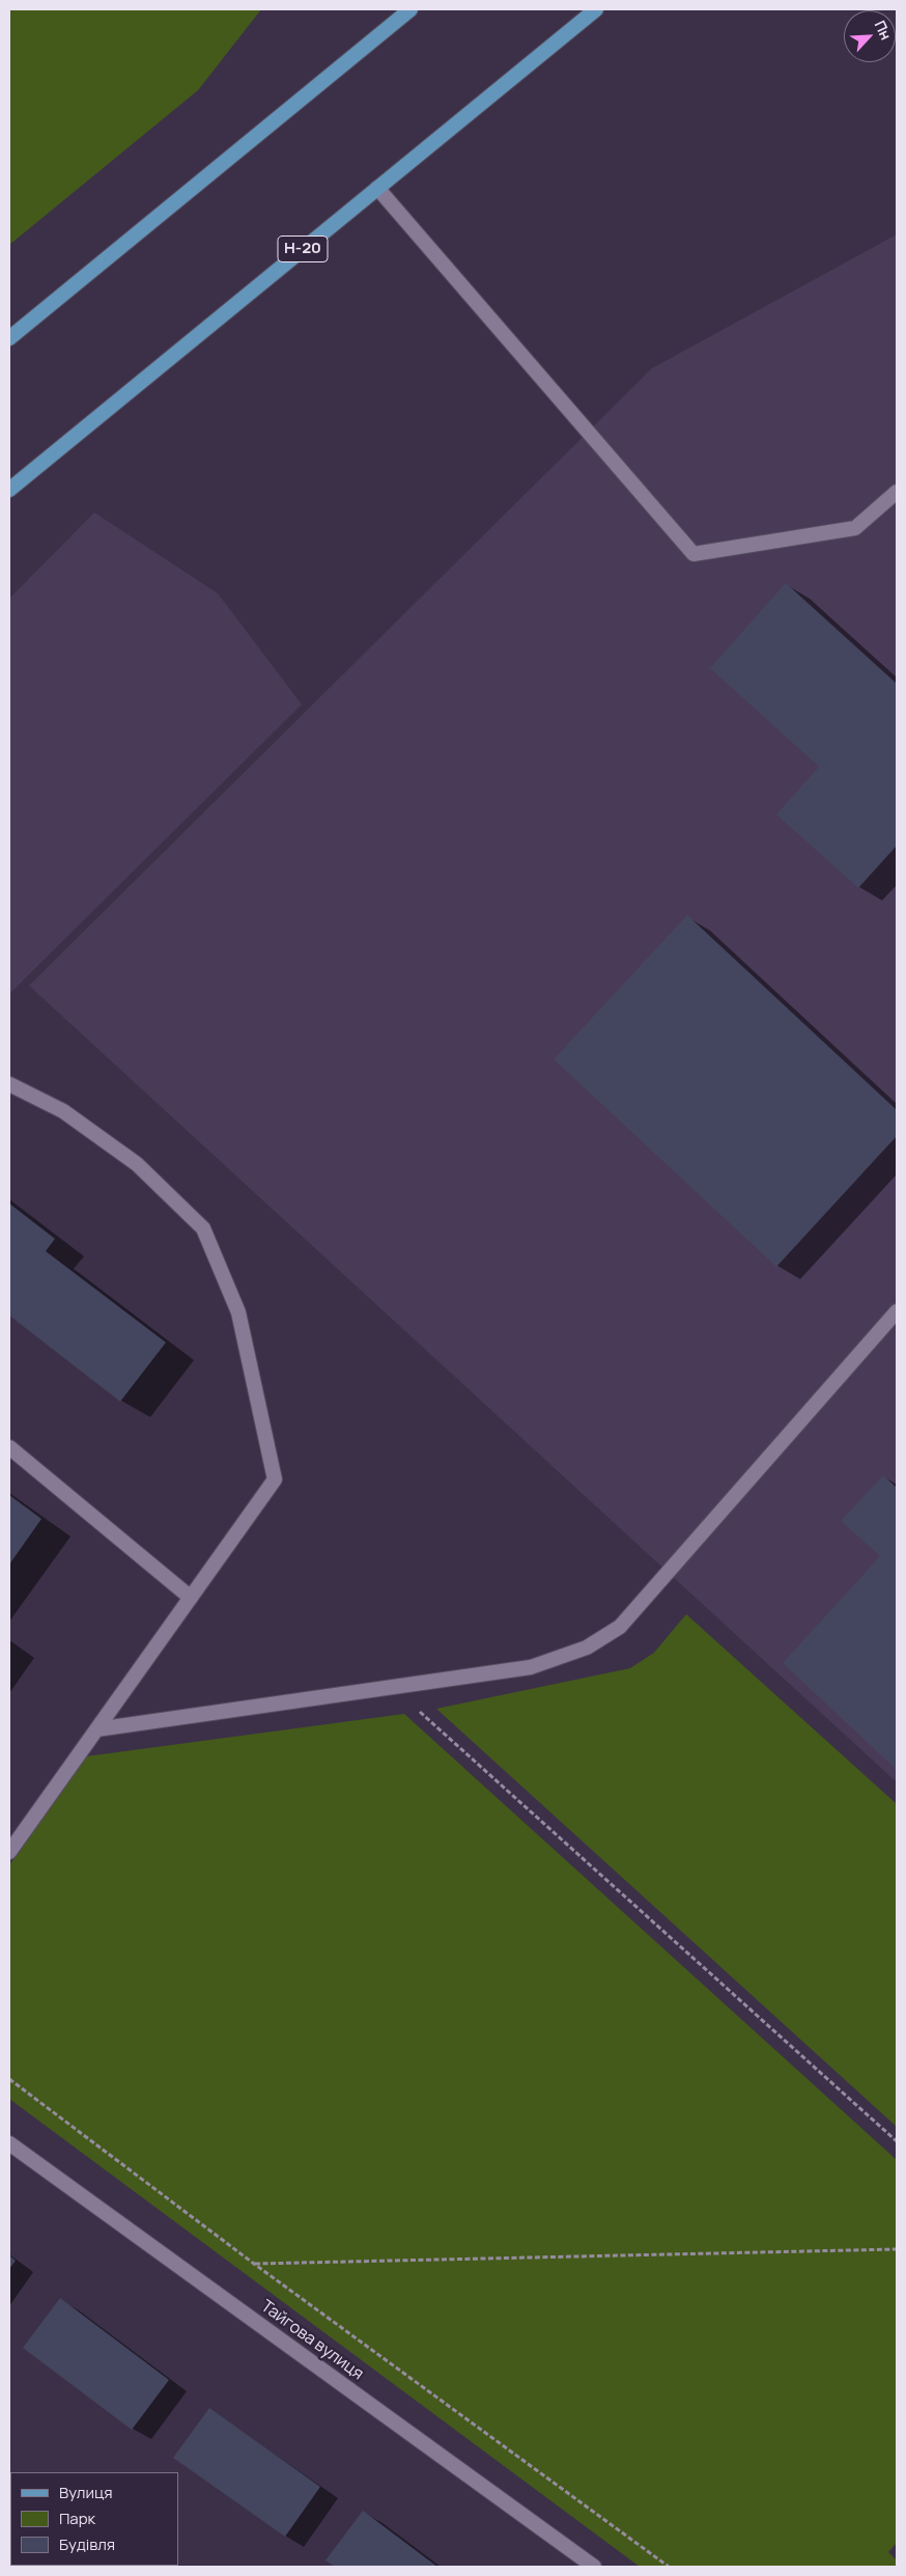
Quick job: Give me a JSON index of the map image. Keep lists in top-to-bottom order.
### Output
{
  "streets": {
    "main road": ["Н-20"],
    "street": ["Тайгова вулиця"]
  },
  "legend": ["Вулиця", "Парк", "Будівля"],
  "north": "top right"
}
